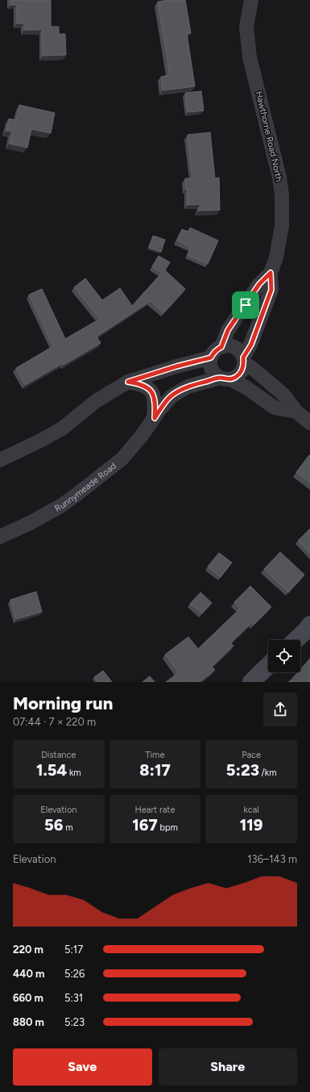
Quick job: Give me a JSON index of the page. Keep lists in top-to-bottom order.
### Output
{
  "streets": {
    "street": ["Hawthorne Road North", "Runnymeade Road"]
  },
  "crossings": [
    ["Hawthorne Road North", "Runnymeade Road"]
  ],
  "page": {
    "heading": ["Morning run", "07:44 · 7 × 220 m"],
    "stats": [
      ["Distance", "1.54 km"],
      ["Time", "8:17"],
      ["Pace", "5:23 /km"],
      ["Elevation", "56 m"],
      ["Heart rate", "167 bpm"],
      ["kcal", "119"]
    ],
    "chart": ["Elevation", "136–143 m"],
    "list": [
      {
        "name": "220 m",
        "note": "5:17"
      },
      {
        "name": "440 m",
        "note": "5:26"
      },
      {
        "name": "660 m",
        "note": "5:31"
      },
      {
        "name": "880 m",
        "note": "5:23"
      }
    ],
    "buttons": ["Save", "Share"]
  }
}
